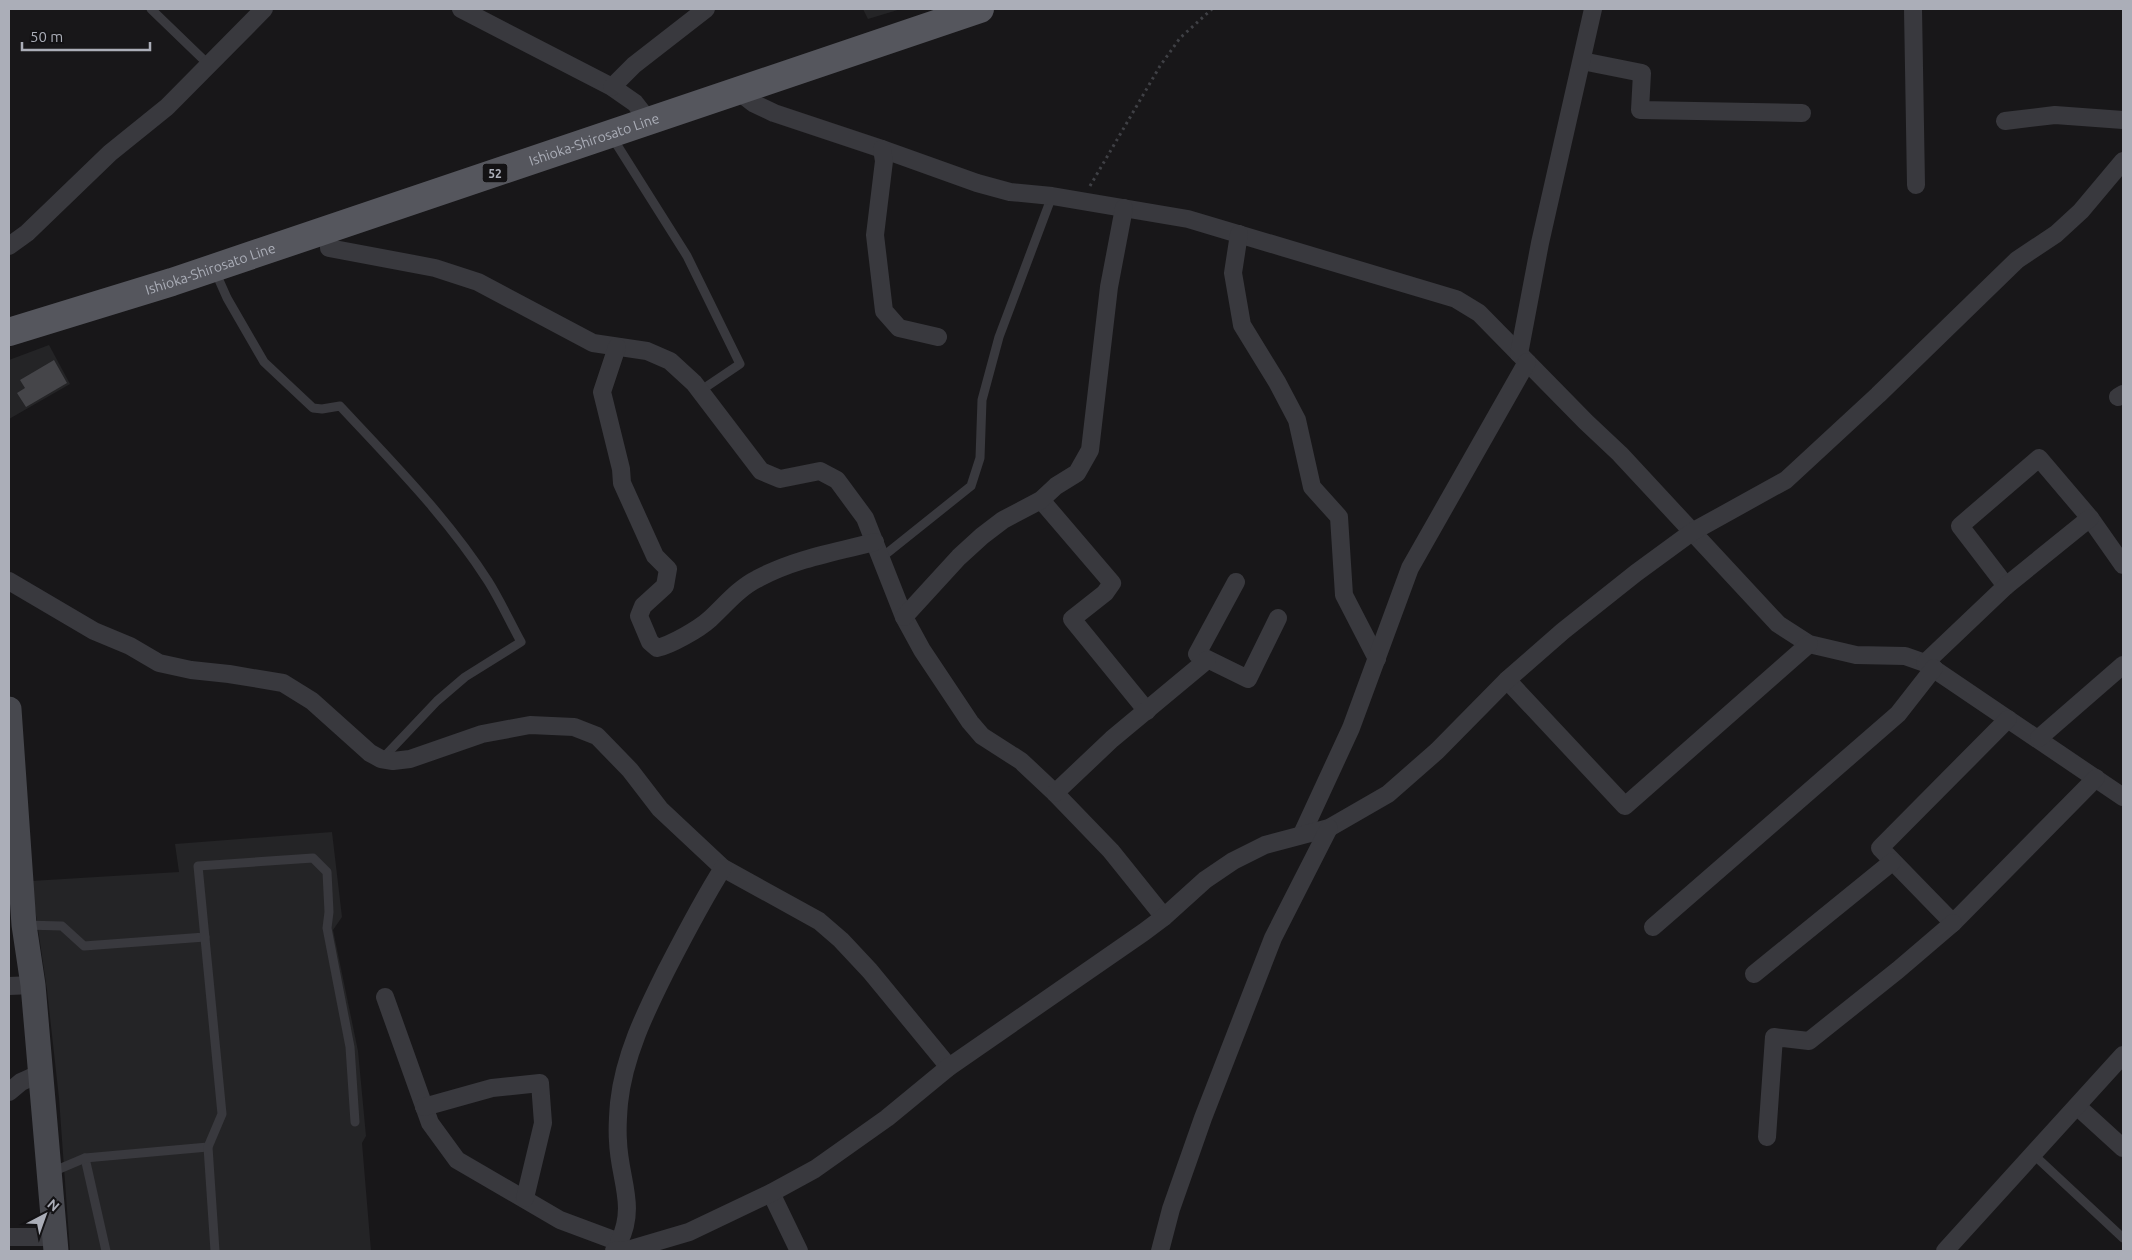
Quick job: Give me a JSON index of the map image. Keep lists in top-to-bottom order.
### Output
{
  "streets": {
    "main road": ["Ishioka-Shirosato Line", "52"]
  },
  "scale_bar": "50 m",
  "north": "top right"
}
